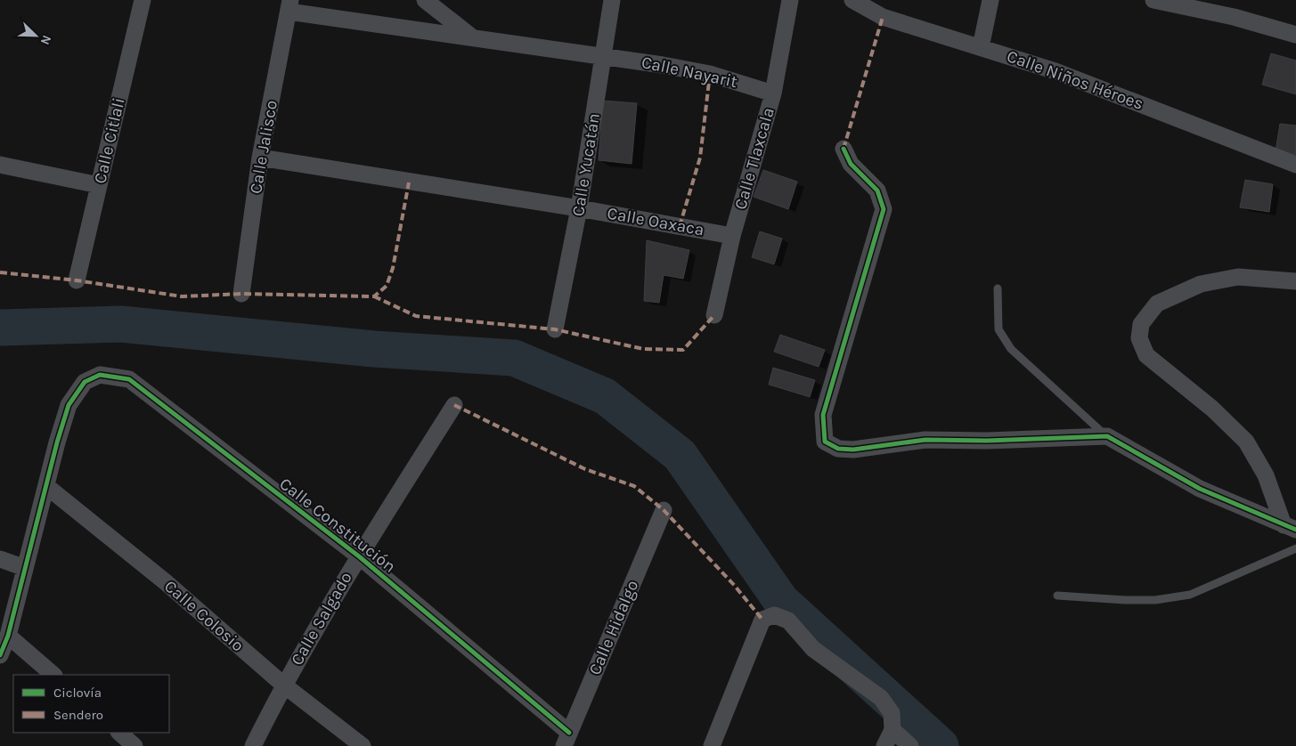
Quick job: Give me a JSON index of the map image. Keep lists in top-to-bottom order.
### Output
{
  "streets": {
    "street": [
      "Calle Nayarit",
      "Calle Niños Héroes",
      "Calle Citlali",
      "Calle Jalisco",
      "Calle Tlaxcala",
      "Calle Yucatán",
      "Calle Oaxaca",
      "Calle Constitución",
      "Calle Colosio",
      "Calle Salgado",
      "Calle Hidalgo"
    ]
  },
  "crossings": [
    ["Calle Nayarit", "Calle Jalisco"],
    ["Calle Nayarit", "Calle Tlaxcala"],
    ["Calle Nayarit", "Calle Yucatán"],
    ["Calle Jalisco", "Calle Oaxaca"],
    ["Calle Tlaxcala", "Calle Oaxaca"],
    ["Calle Yucatán", "Calle Oaxaca"],
    ["Calle Constitución", "Calle Colosio"],
    ["Calle Constitución", "Calle Salgado"],
    ["Calle Constitución", "Calle Hidalgo"],
    ["Calle Colosio", "Calle Salgado"]
  ],
  "legend": ["Ciclovía", "Sendero"],
  "north": "bottom right"
}
